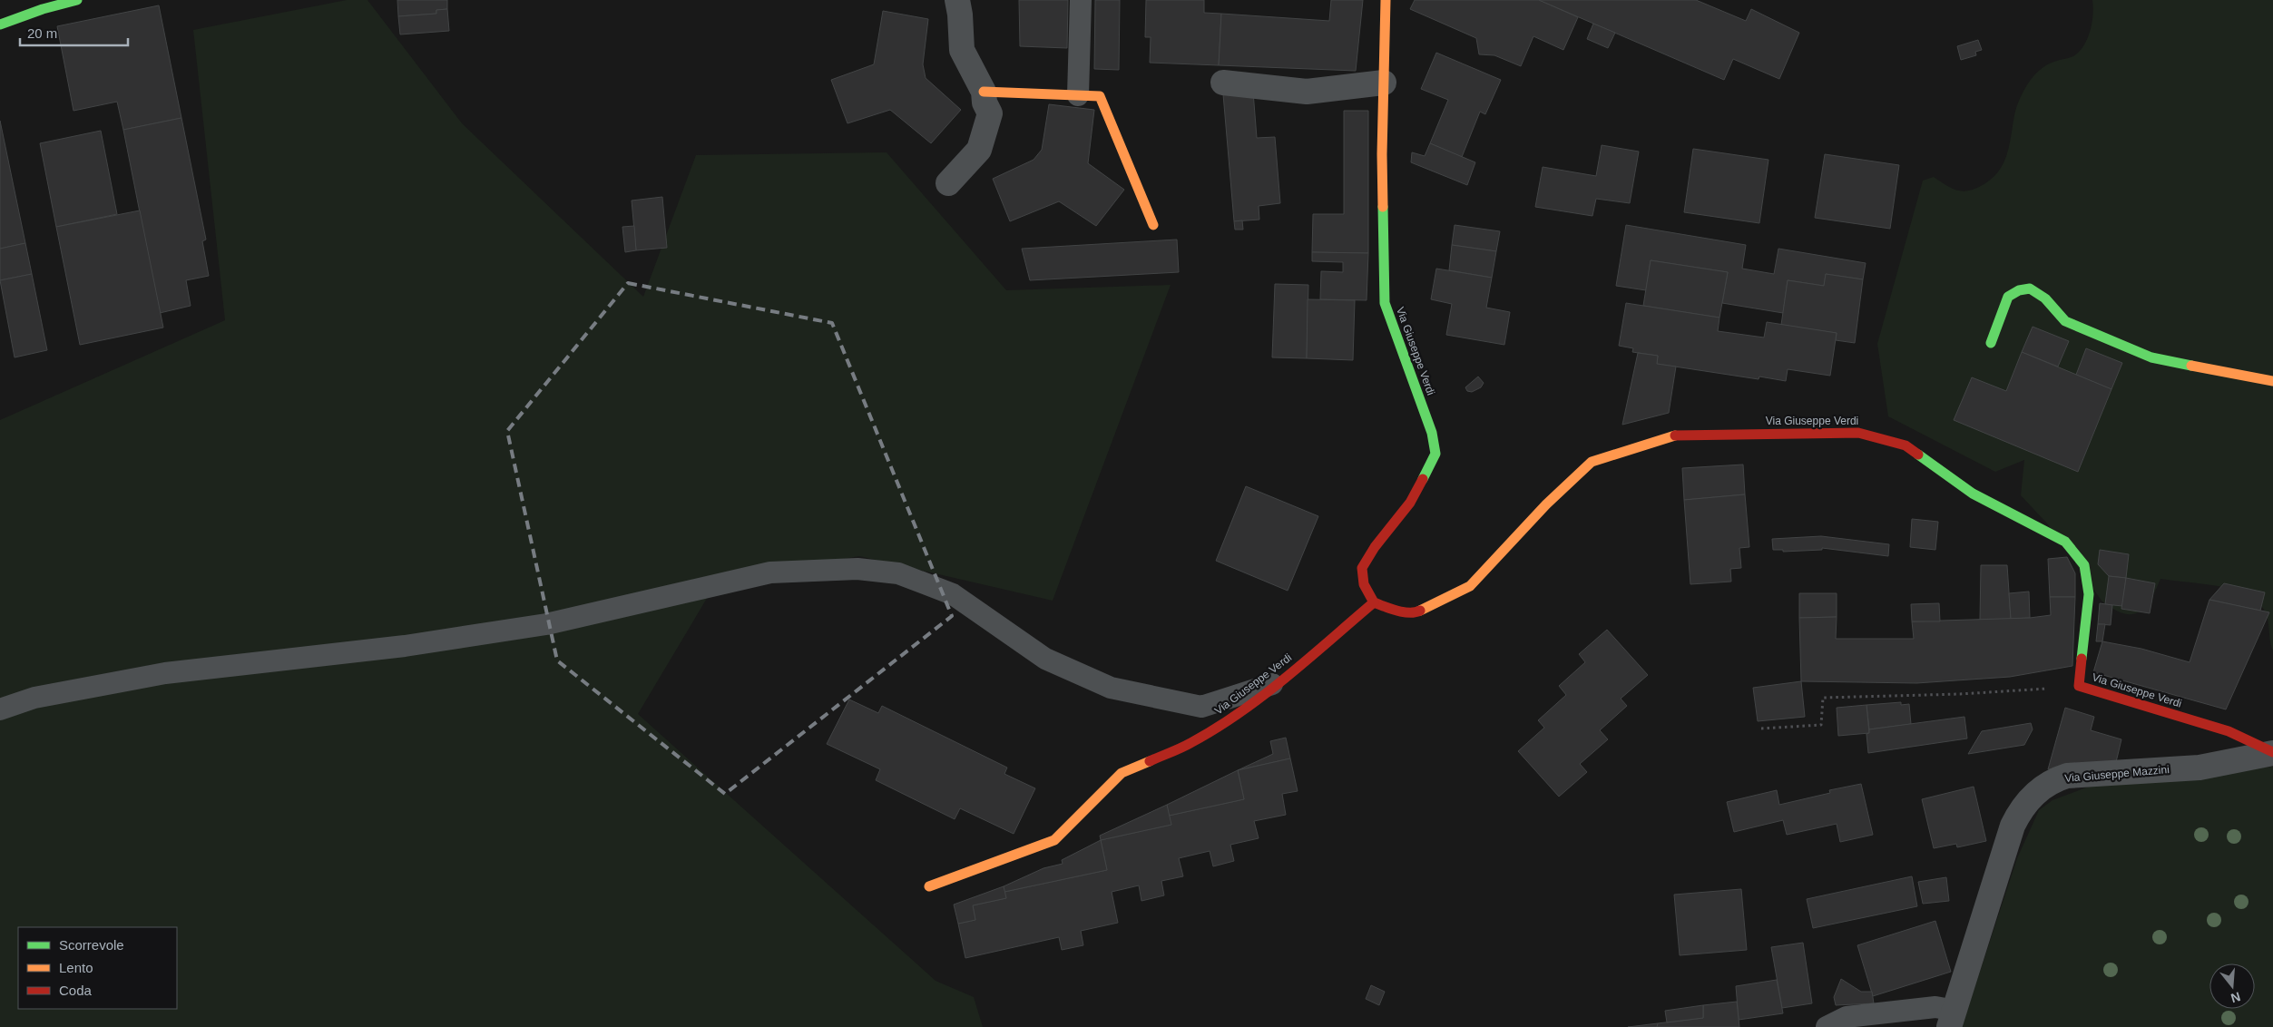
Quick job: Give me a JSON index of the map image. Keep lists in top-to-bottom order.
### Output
{
  "streets": {
    "street": ["Via Giuseppe Verdi", "Via Giuseppe Mazzini"]
  },
  "crossings": [
    ["Via Giuseppe Verdi", "Via Giuseppe Mazzini"]
  ],
  "legend": ["Scorrevole", "Lento", "Coda"],
  "scale_bar": "20 m",
  "north": "bottom"
}
